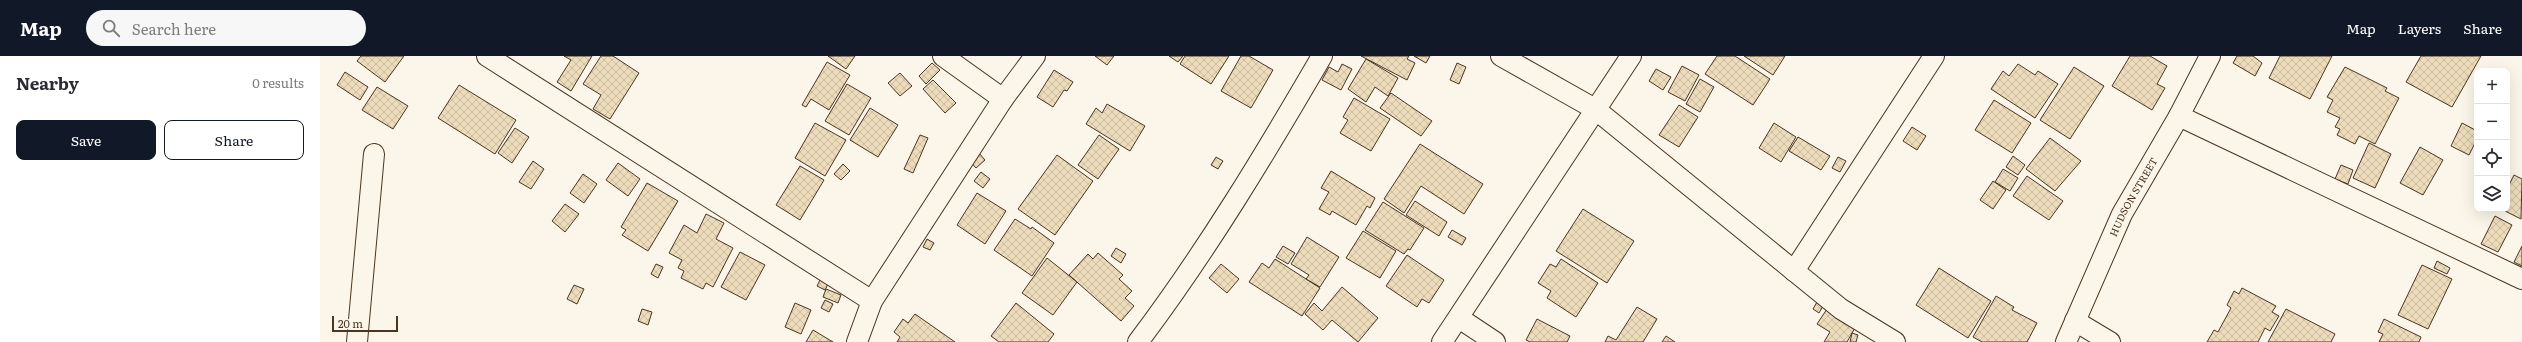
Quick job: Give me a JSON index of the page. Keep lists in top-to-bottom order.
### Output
{
  "streets": {
    "street": ["HUDSON STREET"]
  },
  "scale_bar": "20 m",
  "page": {
    "header": "Map",
    "search": "Search here",
    "nav": ["Map", "Layers", "Share"],
    "heading": ["Nearby", "0 results"],
    "map_buttons": ["+", "−"],
    "buttons": ["Save", "Share"],
    "scale": "20 m"
  }
}
